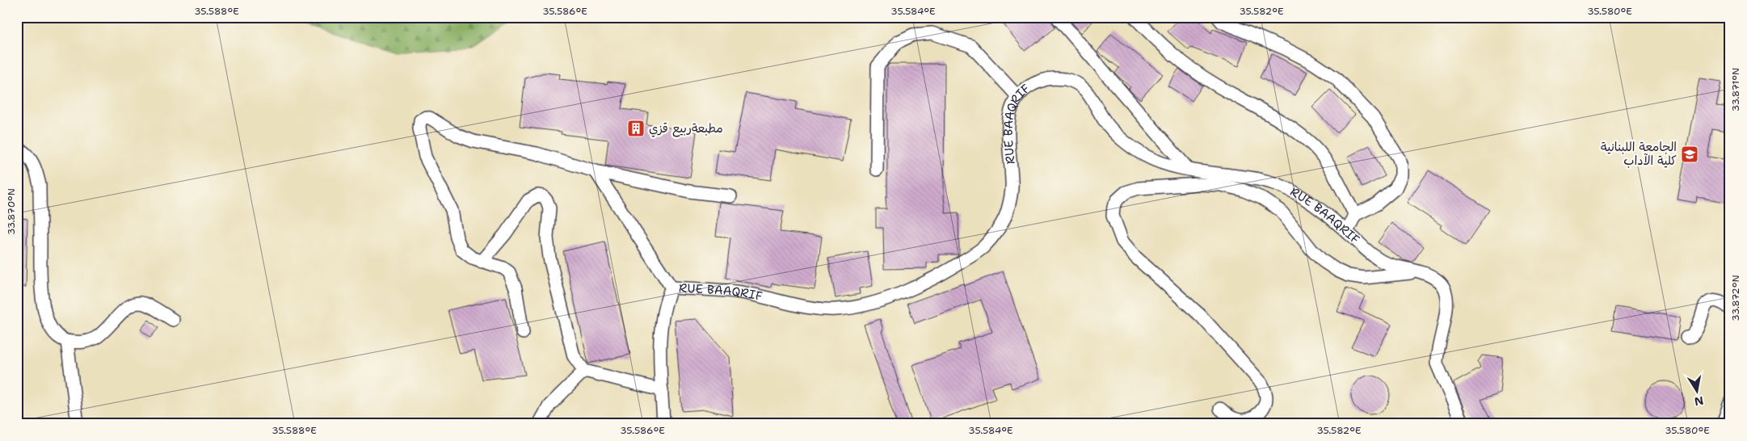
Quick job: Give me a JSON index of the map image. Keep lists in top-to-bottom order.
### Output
{
  "streets": {
    "street": ["RUE BAAQRIF"]
  },
  "places": {
    "building": ["مطبعةربيع قزي"],
    "school or university": ["الجامعة اللبنانية كلية الآداب"]
  },
  "north": "bottom",
  "coordinates": [
    "35.588°E",
    "35.586°E",
    "35.584°E",
    "35.582°E",
    "35.580°E",
    "33.871°N",
    "33.870°N",
    "33.872°N"
  ]
}
